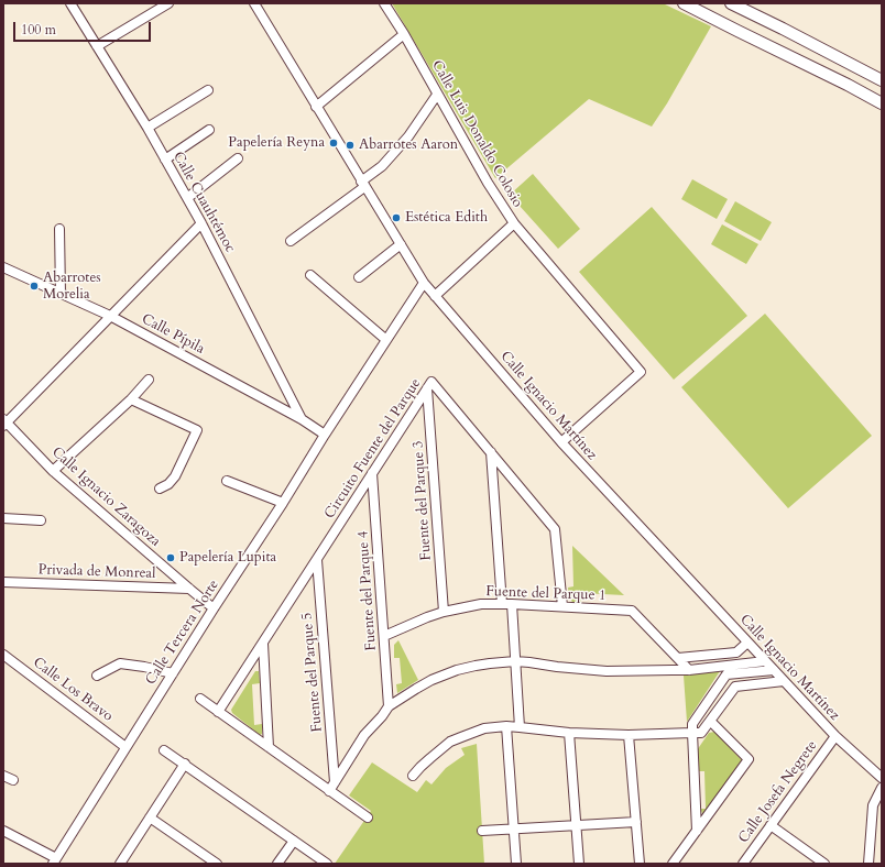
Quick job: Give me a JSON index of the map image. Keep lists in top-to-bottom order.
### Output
{
  "streets": {
    "street": [
      "Calle Luis Donaldo Colosio",
      "Calle Cuauhtémoc",
      "Calle Pípila",
      "Calle Ignacio Martínez",
      "Circuito Fuente del Parque",
      "Calle Ignacio Zaragoza",
      "Fuente del Parque 3",
      "Privada de Monreal",
      "Fuente del Parque 4",
      "Fuente del Parque 1",
      "Calle Tercera Norte",
      "Fuente del Parque 5",
      "Calle Los Bravo",
      "Calle Josefa Negrete"
    ]
  },
  "crossings": [
    ["Calle Luis Donaldo Colosio", "Calle Ignacio Martínez"],
    ["Calle Cuauhtémoc", "Calle Pípila"],
    ["Calle Pípila", "Calle Tercera Norte"],
    ["Calle Ignacio Martínez", "Calle Tercera Norte"],
    ["Calle Ignacio Martínez", "Calle Josefa Negrete"],
    ["Circuito Fuente del Parque", "Fuente del Parque 3"],
    ["Circuito Fuente del Parque", "Fuente del Parque 4"],
    ["Circuito Fuente del Parque", "Fuente del Parque 1"],
    ["Circuito Fuente del Parque", "Fuente del Parque 5"],
    ["Calle Ignacio Zaragoza", "Privada de Monreal"],
    ["Calle Ignacio Zaragoza", "Calle Tercera Norte"],
    ["Fuente del Parque 3", "Fuente del Parque 1"],
    ["Fuente del Parque 4", "Fuente del Parque 1"],
    ["Calle Tercera Norte", "Calle Los Bravo"]
  ],
  "places": [
    "Papelería Reyna",
    "Abarrotes Aaron",
    "Estética Edith",
    "Abarrotes Morelia",
    "Papelería Lupita"
  ],
  "scale_bar": "100 m"
}
